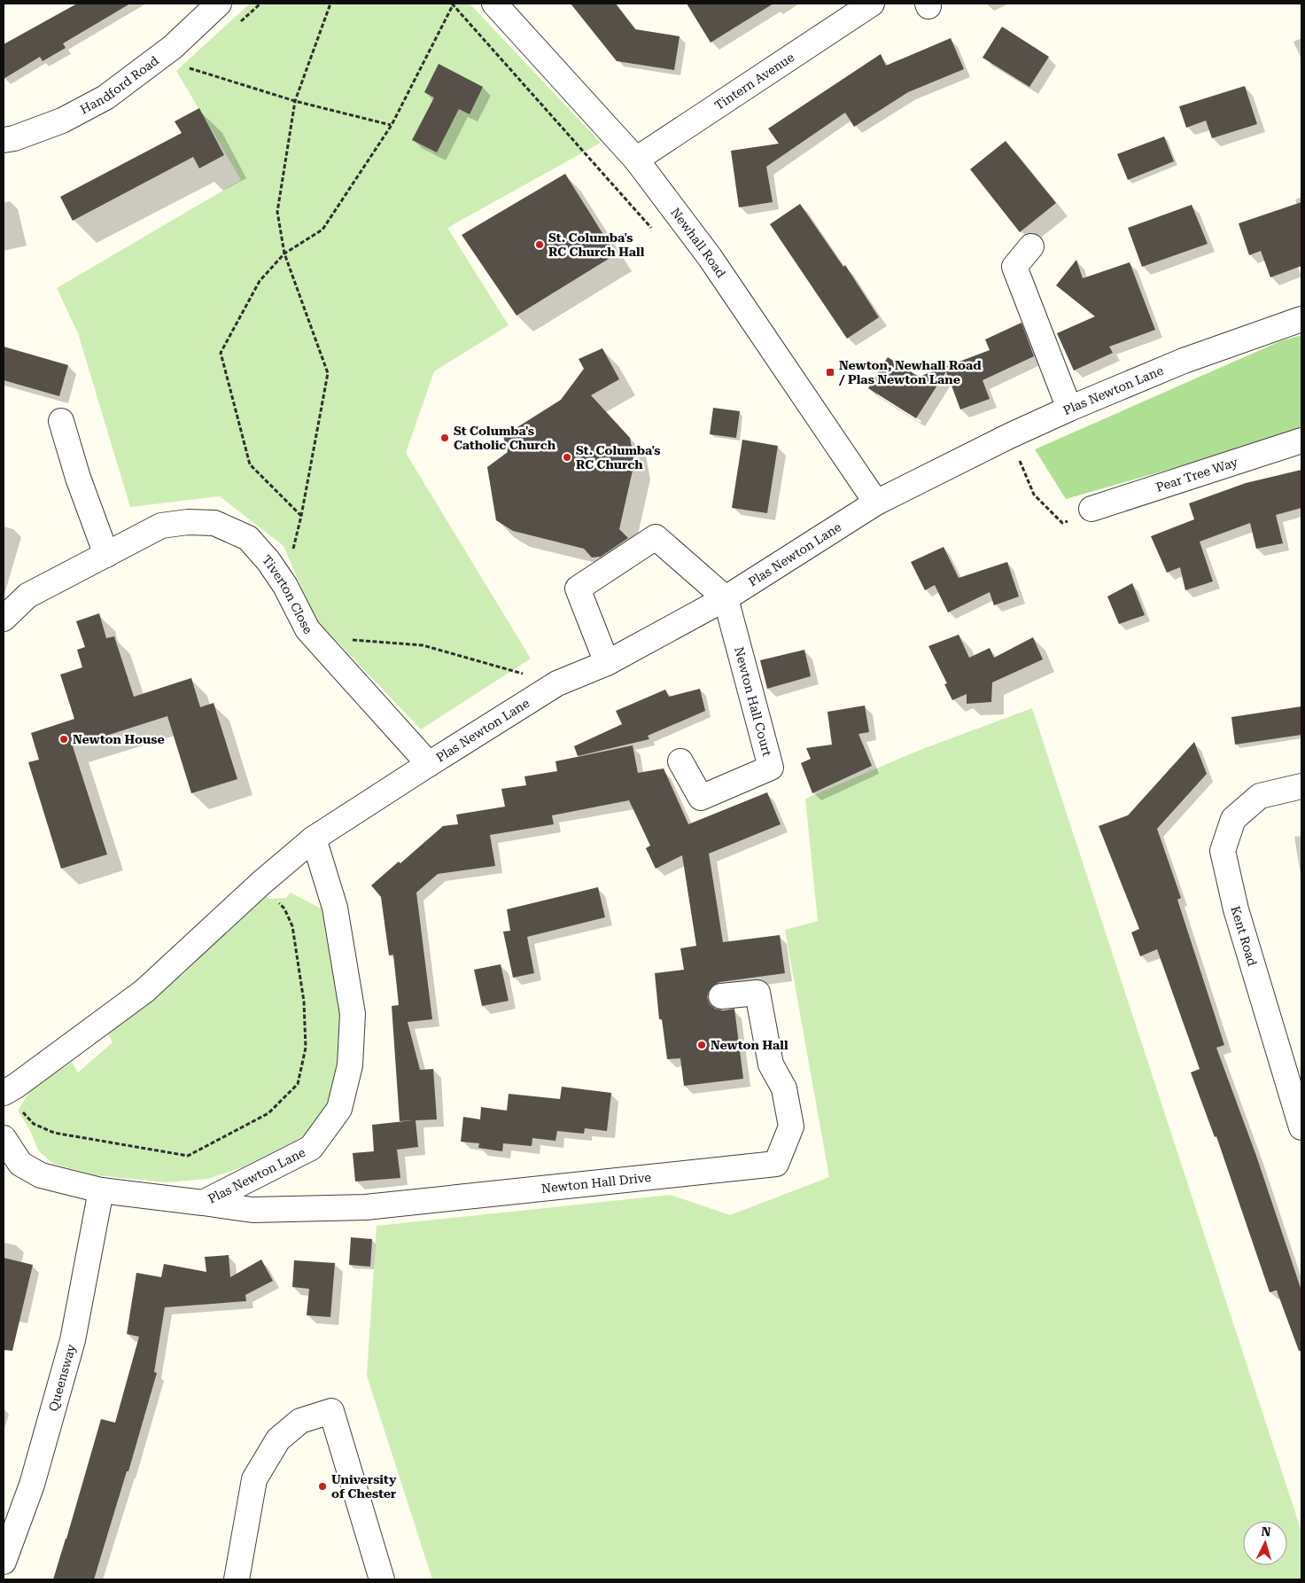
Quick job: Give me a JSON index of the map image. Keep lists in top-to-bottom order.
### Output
{
  "streets": {
    "street": [
      "Tintern Avenue",
      "Handford Road",
      "Newhall Road",
      "Plas Newton Lane",
      "Pear Tree Way",
      "Tiverton Close",
      "Newton Hall Court",
      "Kent Road",
      "Newton Hall Drive",
      "Queensway"
    ]
  },
  "crossings": [
    ["Tintern Avenue", "Newhall Road"],
    ["Newhall Road", "Plas Newton Lane"],
    ["Plas Newton Lane", "Tiverton Close"],
    ["Plas Newton Lane", "Newton Hall Court"],
    ["Plas Newton Lane", "Newton Hall Drive"],
    ["Plas Newton Lane", "Queensway"]
  ],
  "places": {
    "other": [
      "St. Columba's RC Church Hall",
      "St Columba's Catholic Church",
      "St. Columba's RC Church",
      "Newton House",
      "Newton Hall",
      "University of Chester"
    ],
    "transit": ["Newton, Newhall Road / Plas Newton Lane"]
  },
  "north": "top"
}
